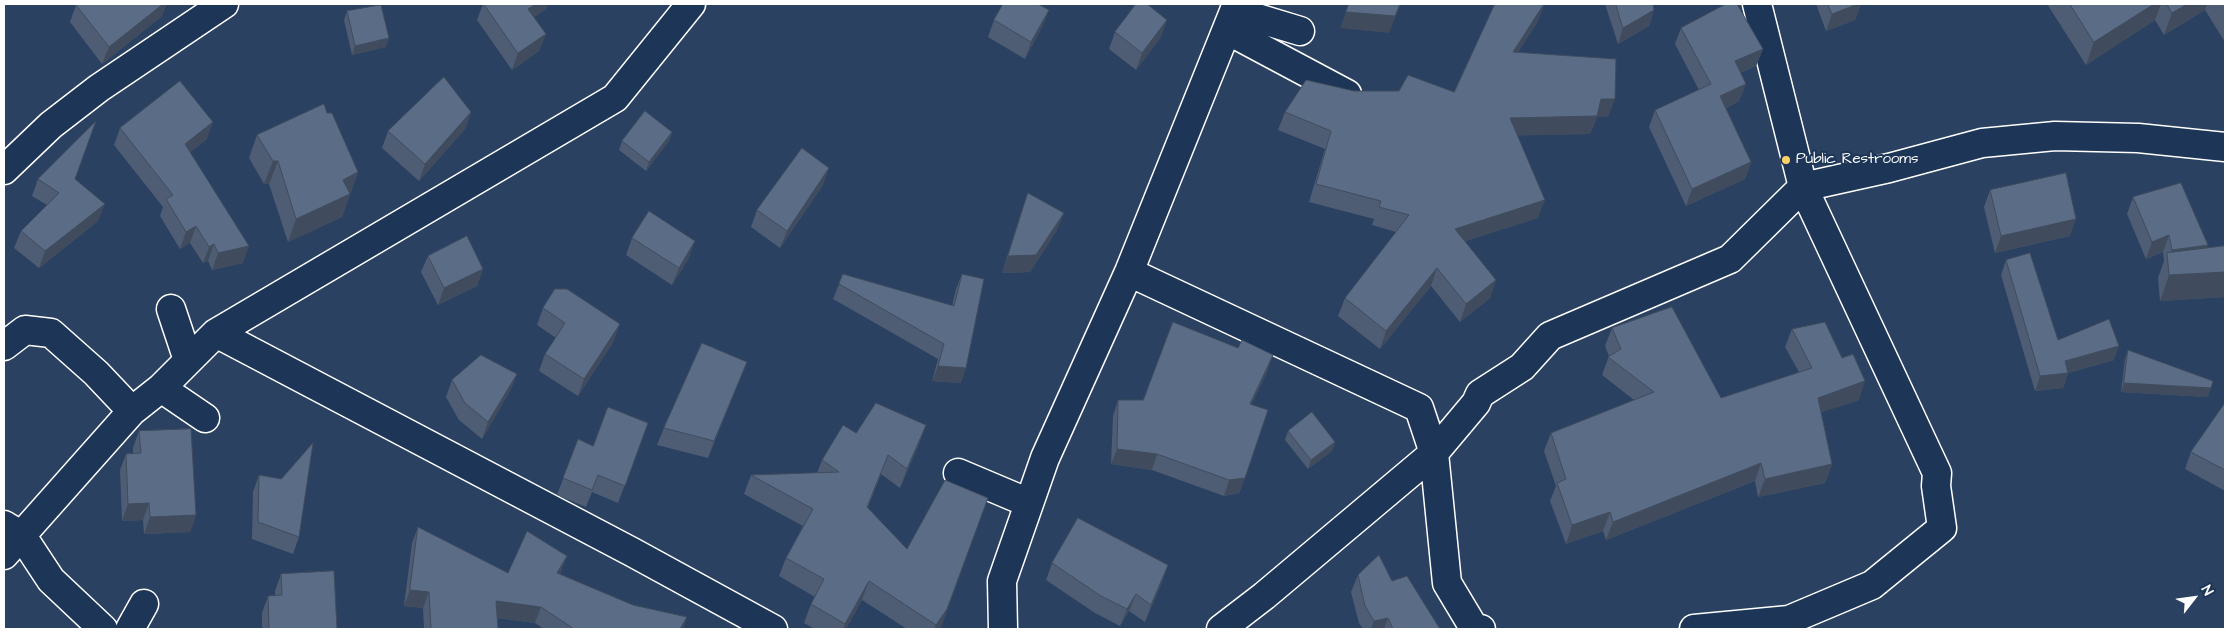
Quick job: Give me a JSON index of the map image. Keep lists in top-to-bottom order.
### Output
{
  "places": ["Public Restrooms"],
  "north": "top right"
}
